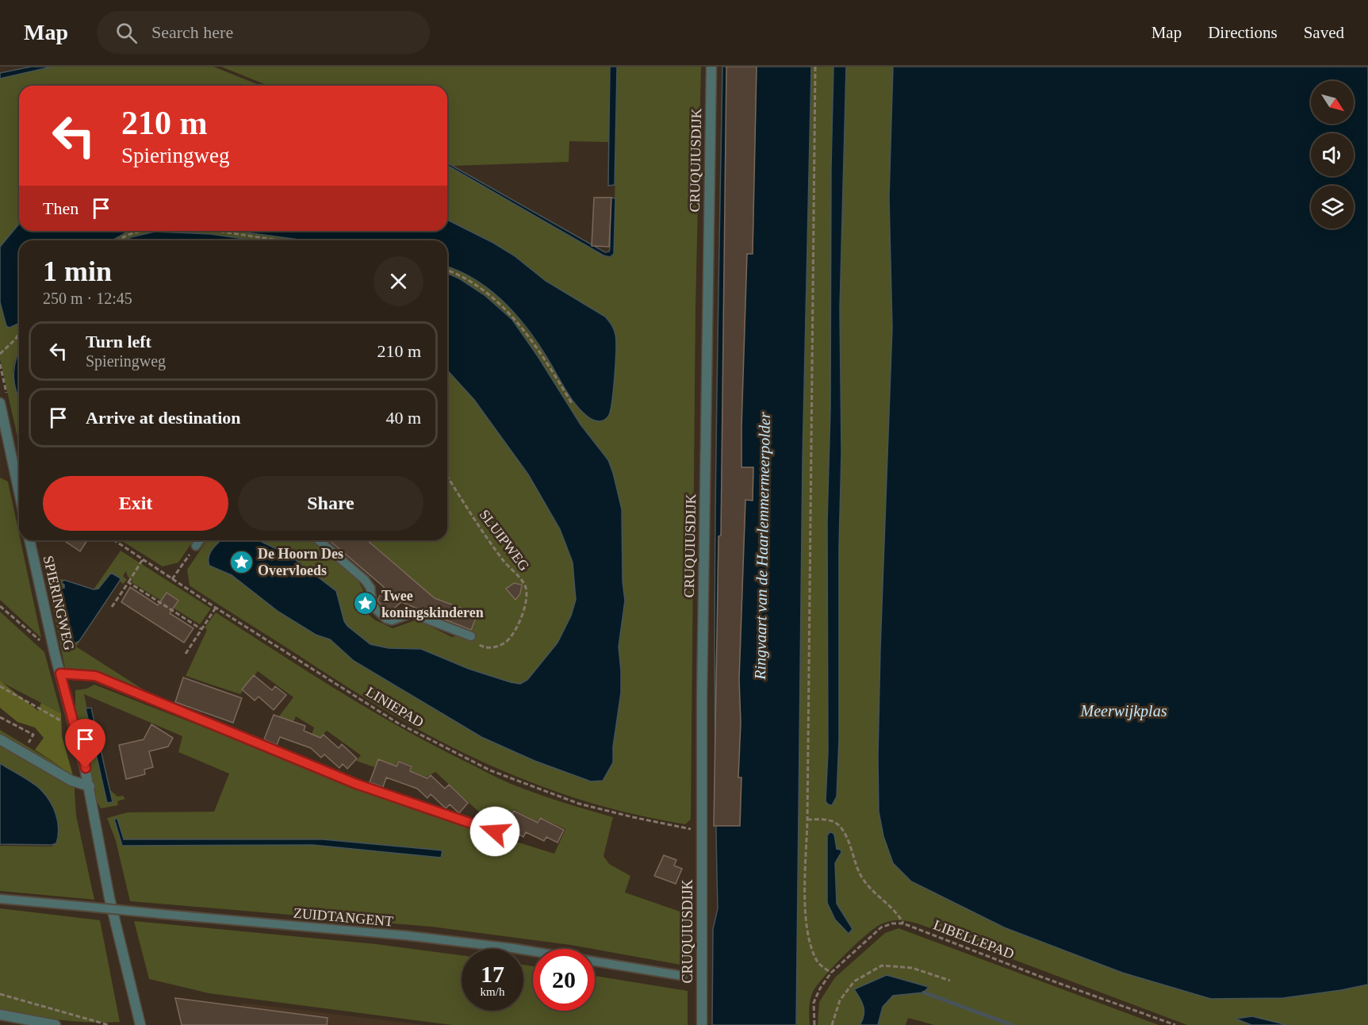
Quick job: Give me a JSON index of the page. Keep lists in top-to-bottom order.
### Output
{
  "streets": {
    "street": ["CRUQUIUSDIJK", "SPIERINGWEG"],
    "lane": ["ZUIDTANGENT"],
    "path": ["SLUIPWEG", "LINIEPAD", "LIBELLEPAD"]
  },
  "crossings": [
    ["CRUQUIUSDIJK", "LINIEPAD"]
  ],
  "water": ["Ringvaart van de Haarlemmermeerpolder", "Meerwijkplas"],
  "places": {
    "place": ["De Hoorn Des Overvloeds", "Twee koningskinderen"]
  },
  "north": "bottom right",
  "page": {
    "header": "Map",
    "search": "Search here",
    "nav": ["Map", "Directions", "Saved"],
    "turn": ["210 m", "Spieringweg"],
    "then": "Then",
    "heading": ["1 min", "250 m · 12:45"],
    "list": [
      {
        "name": "Turn left",
        "note": "Spieringweg",
        "value": "210 m"
      },
      {
        "name": "Arrive at destination",
        "value": "40 m"
      }
    ],
    "buttons": ["Exit", "Share"],
    "speed": "17 km/h",
    "limit": "20"
  }
}
